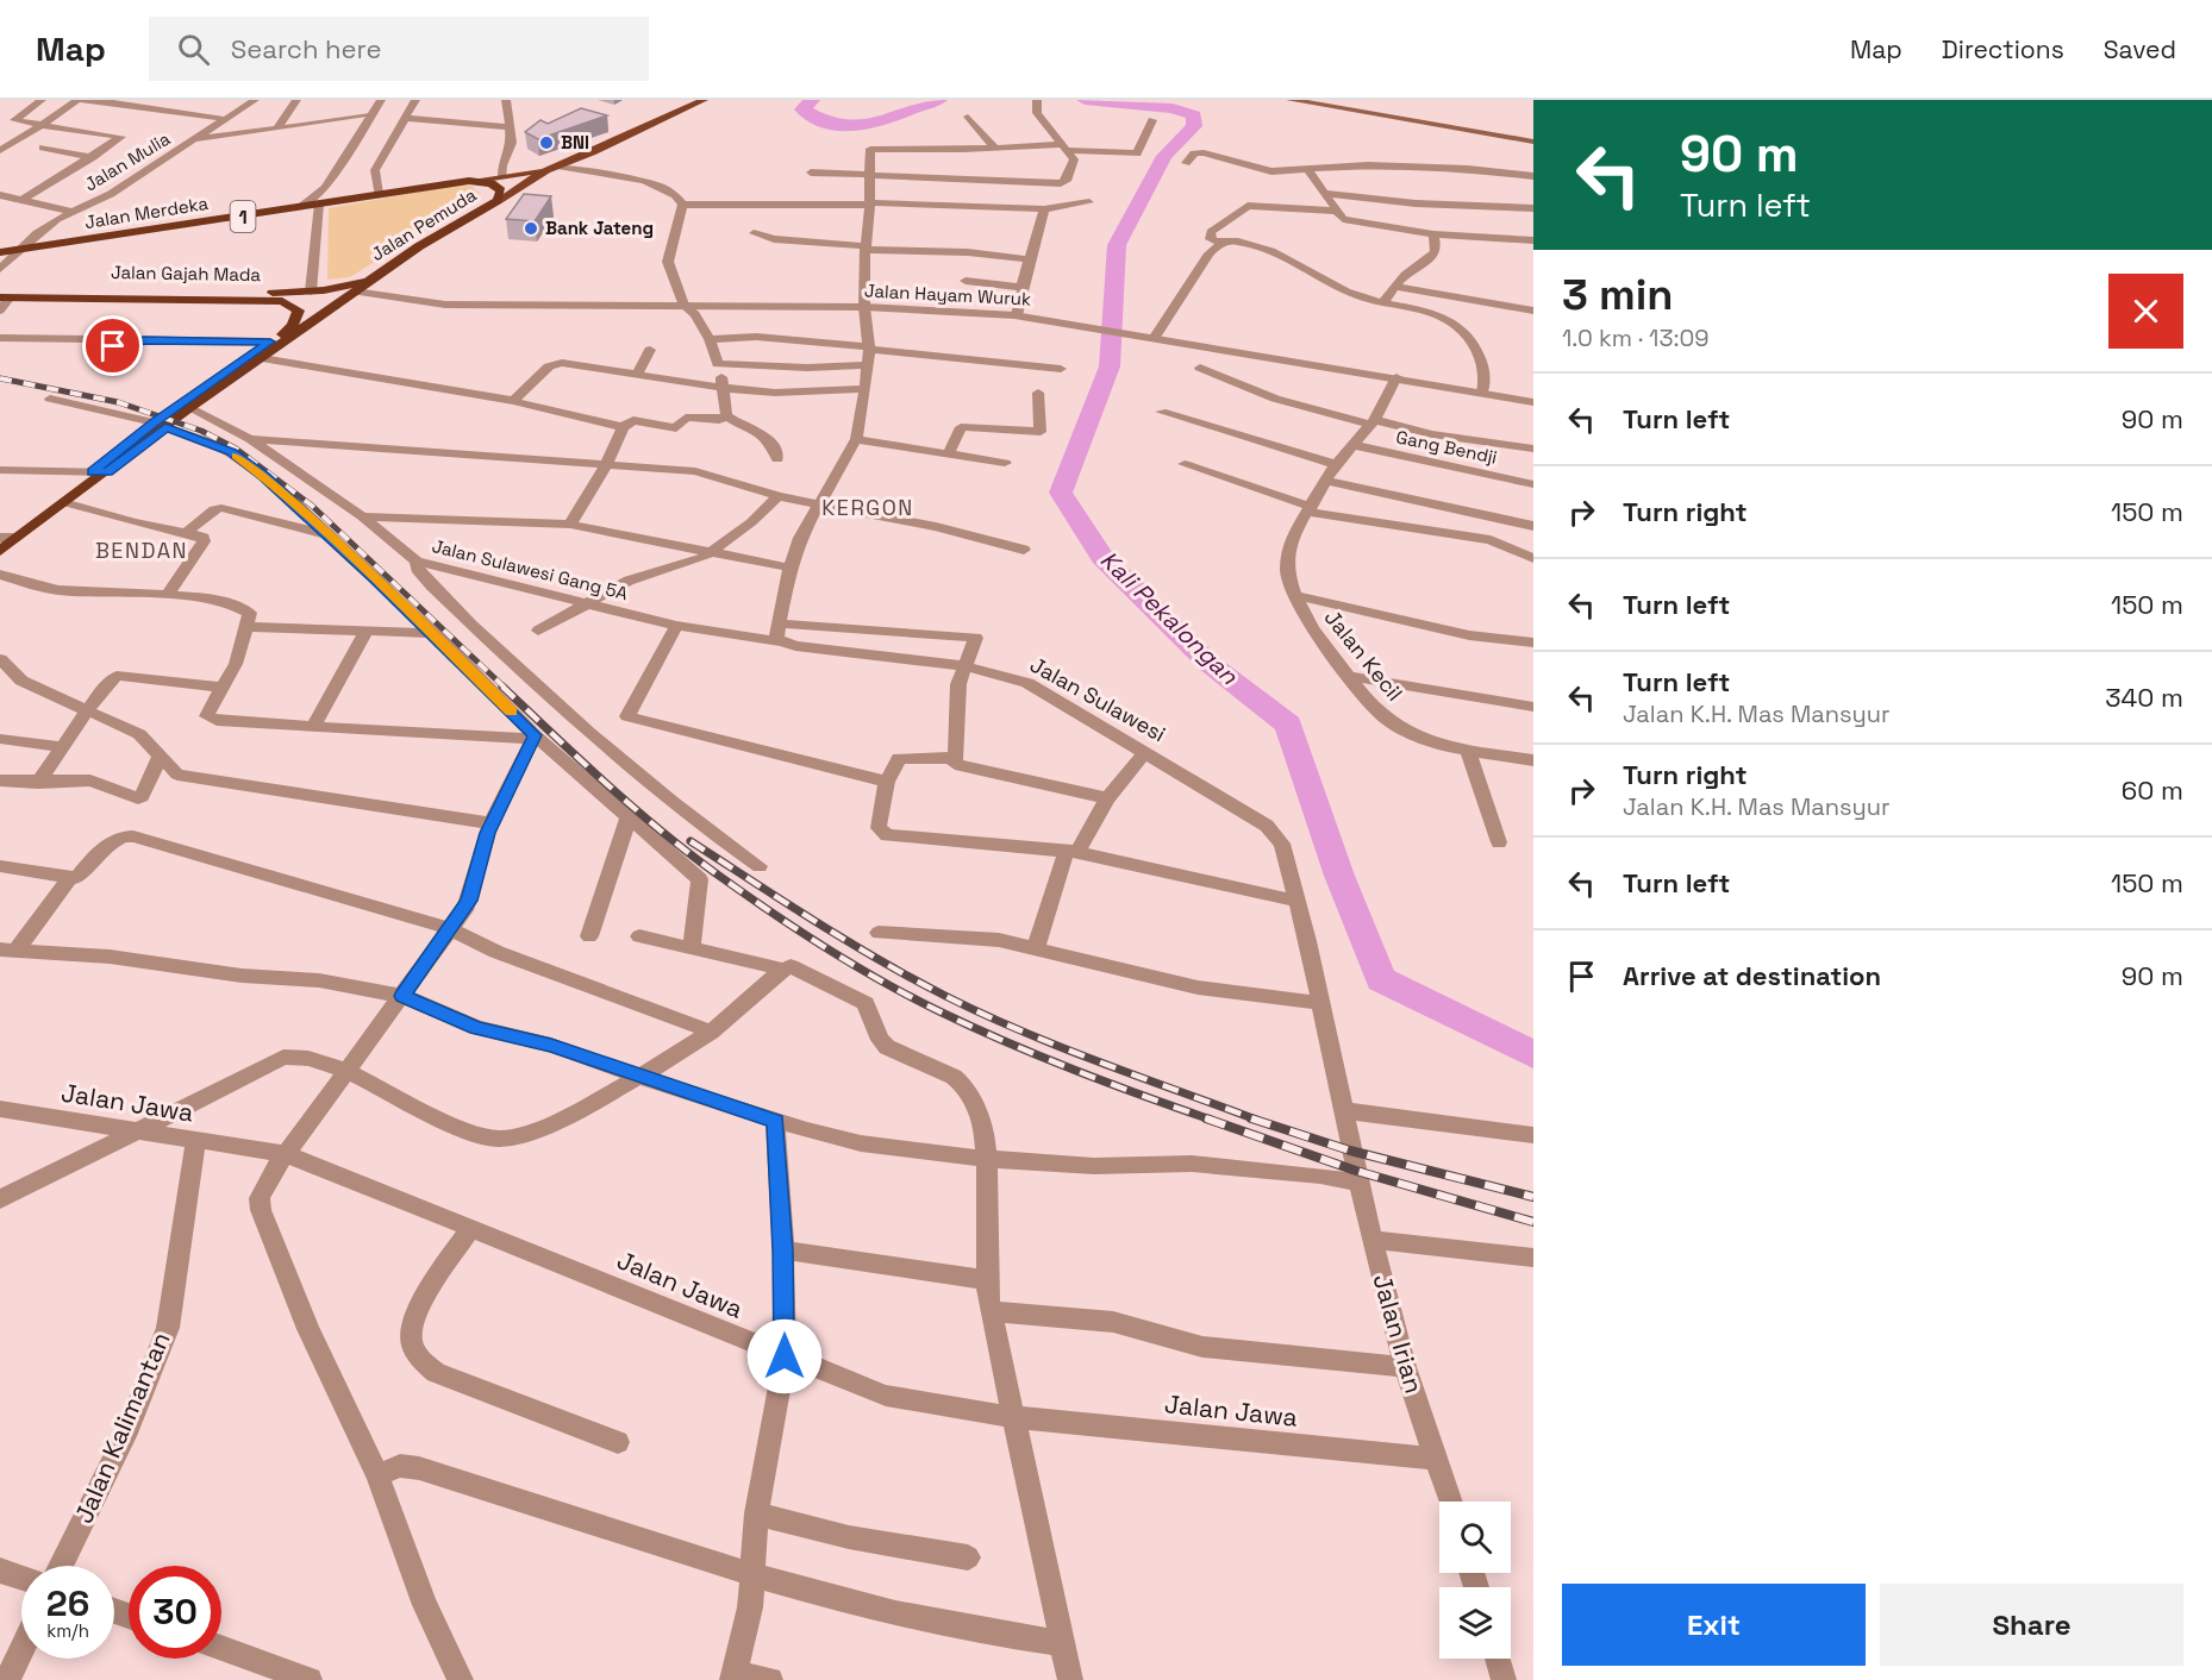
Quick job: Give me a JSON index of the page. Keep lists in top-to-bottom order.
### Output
{
  "streets": {
    "highway": [
      "Jalan Merdeka",
      "1",
      "Jalan Pemuda",
      "Jalan Gajah Mada"
    ],
    "street": [
      "Jalan Mulia",
      "Jalan Hayam Wuruk",
      "Gang Bendji",
      "Jalan Sulawesi Gang 5A",
      "Jalan Kecil",
      "Jalan Sulawesi",
      "Jalan Jawa",
      "Jalan Irian",
      "Jalan Kalimantan"
    ]
  },
  "crossings": [
    ["Jalan Mulia", "Jalan Merdeka"],
    ["Jalan Merdeka", "1"],
    ["1", "Jalan Pemuda"],
    ["Jalan Pemuda", "Jalan Gajah Mada"],
    ["Jalan Pemuda", "Jalan Hayam Wuruk"],
    ["Jalan Pemuda", "Jalan Sulawesi Gang 5A"],
    ["Jalan Hayam Wuruk", "Jalan Kecil"],
    ["Gang Bendji", "Jalan Kecil"],
    ["Jalan Sulawesi Gang 5A", "Jalan Sulawesi"],
    ["Jalan Sulawesi", "Jalan Irian"],
    ["Jalan Jawa", "Jalan Irian"],
    ["Jalan Jawa", "Jalan Kalimantan"]
  ],
  "districts": ["KERGON", "BENDAN"],
  "water": ["Kali Pekalongan"],
  "places": ["BNI", "Bank Jateng"],
  "page": {
    "header": "Map",
    "search": "Search here",
    "nav": ["Map", "Directions", "Saved"],
    "turn": ["90 m", "Turn left"],
    "heading": ["3 min", "1.0 km · 13:09"],
    "list": [
      {
        "name": "Turn left",
        "value": "90 m"
      },
      {
        "name": "Turn right",
        "value": "150 m"
      },
      {
        "name": "Turn left",
        "value": "150 m"
      },
      {
        "name": "Turn left",
        "note": "Jalan K.H. Mas Mansyur",
        "value": "340 m"
      },
      {
        "name": "Turn right",
        "note": "Jalan K.H. Mas Mansyur",
        "value": "60 m"
      },
      {
        "name": "Turn left",
        "value": "150 m"
      },
      {
        "name": "Arrive at destination",
        "value": "90 m"
      }
    ],
    "speed": "26 km/h",
    "limit": "30",
    "buttons": ["Exit", "Share"]
  }
}
